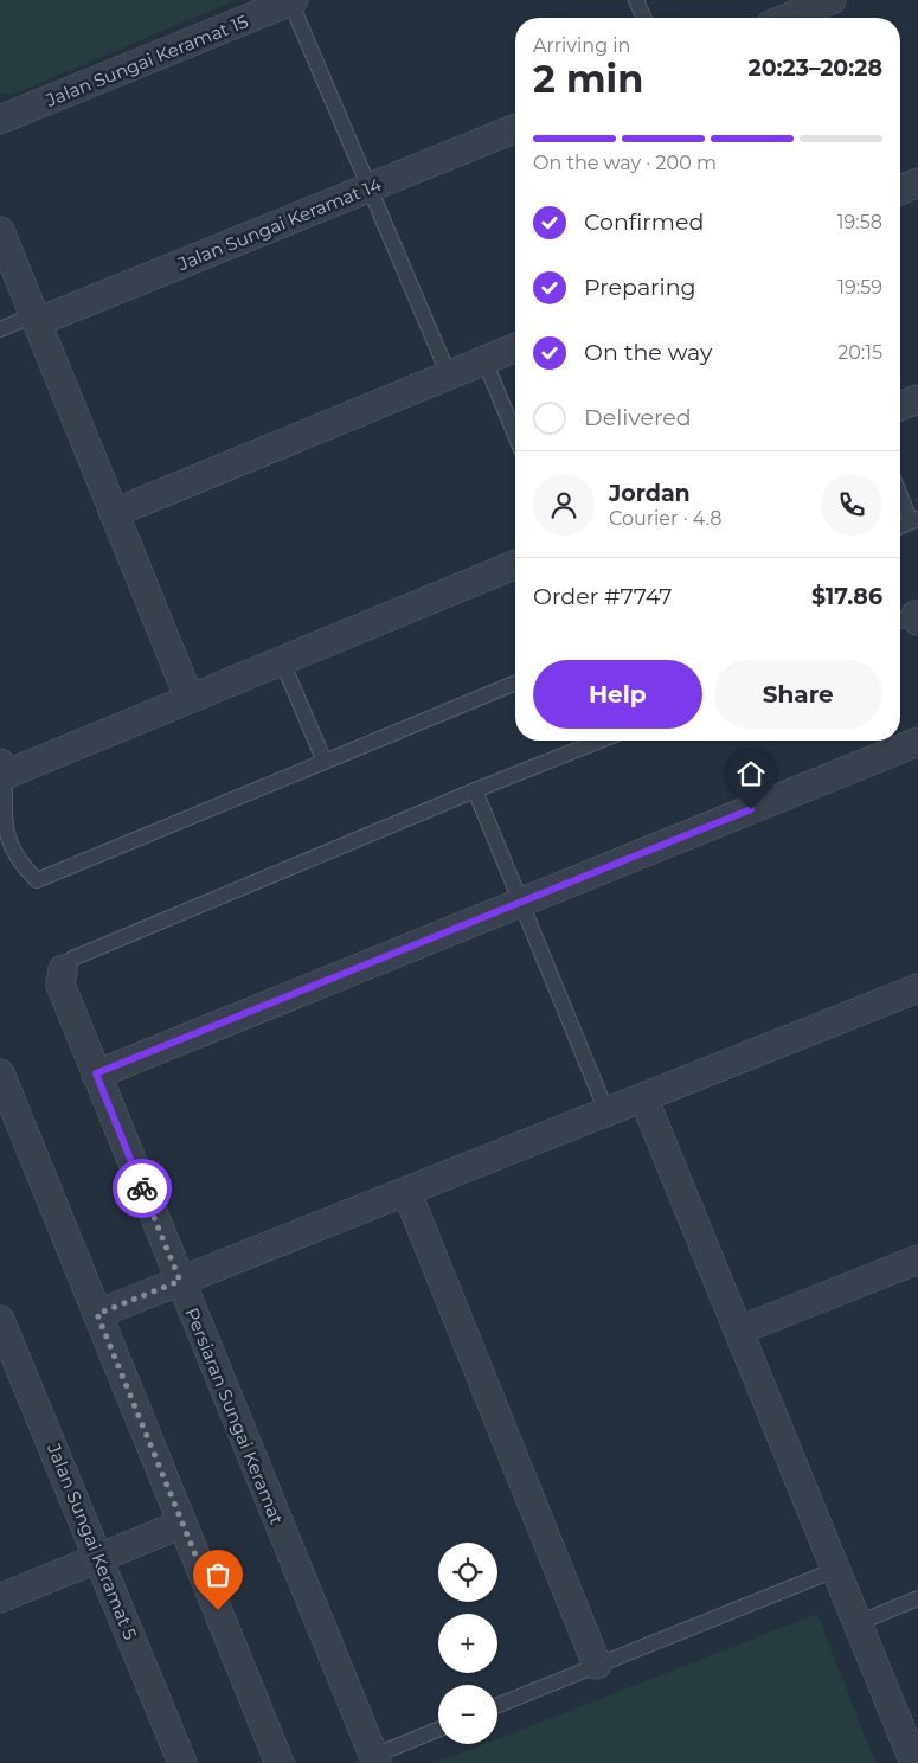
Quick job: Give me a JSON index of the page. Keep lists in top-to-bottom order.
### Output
{
  "streets": {
    "street": [
      "Jalan Sungai Keramat 15",
      "Jalan Sungai Keramat 14",
      "Persiaran Sungai Keramat",
      "Jalan Sungai Keramat 5"
    ]
  },
  "page": {
    "heading": ["2 min", "Arriving in", "20:23–20:28"],
    "panel": [
      "Jordan",
      "Courier · 4.8",
      "Order #7747",
      "$17.86"
    ],
    "bar": "On the way · 200 m",
    "list": [
      ["Confirmed", "19:58"],
      ["Preparing", "19:59"],
      ["On the way", "20:15"],
      "Delivered"
    ],
    "buttons": ["Help", "Share"],
    "map_buttons": ["+", "−"]
  }
}
